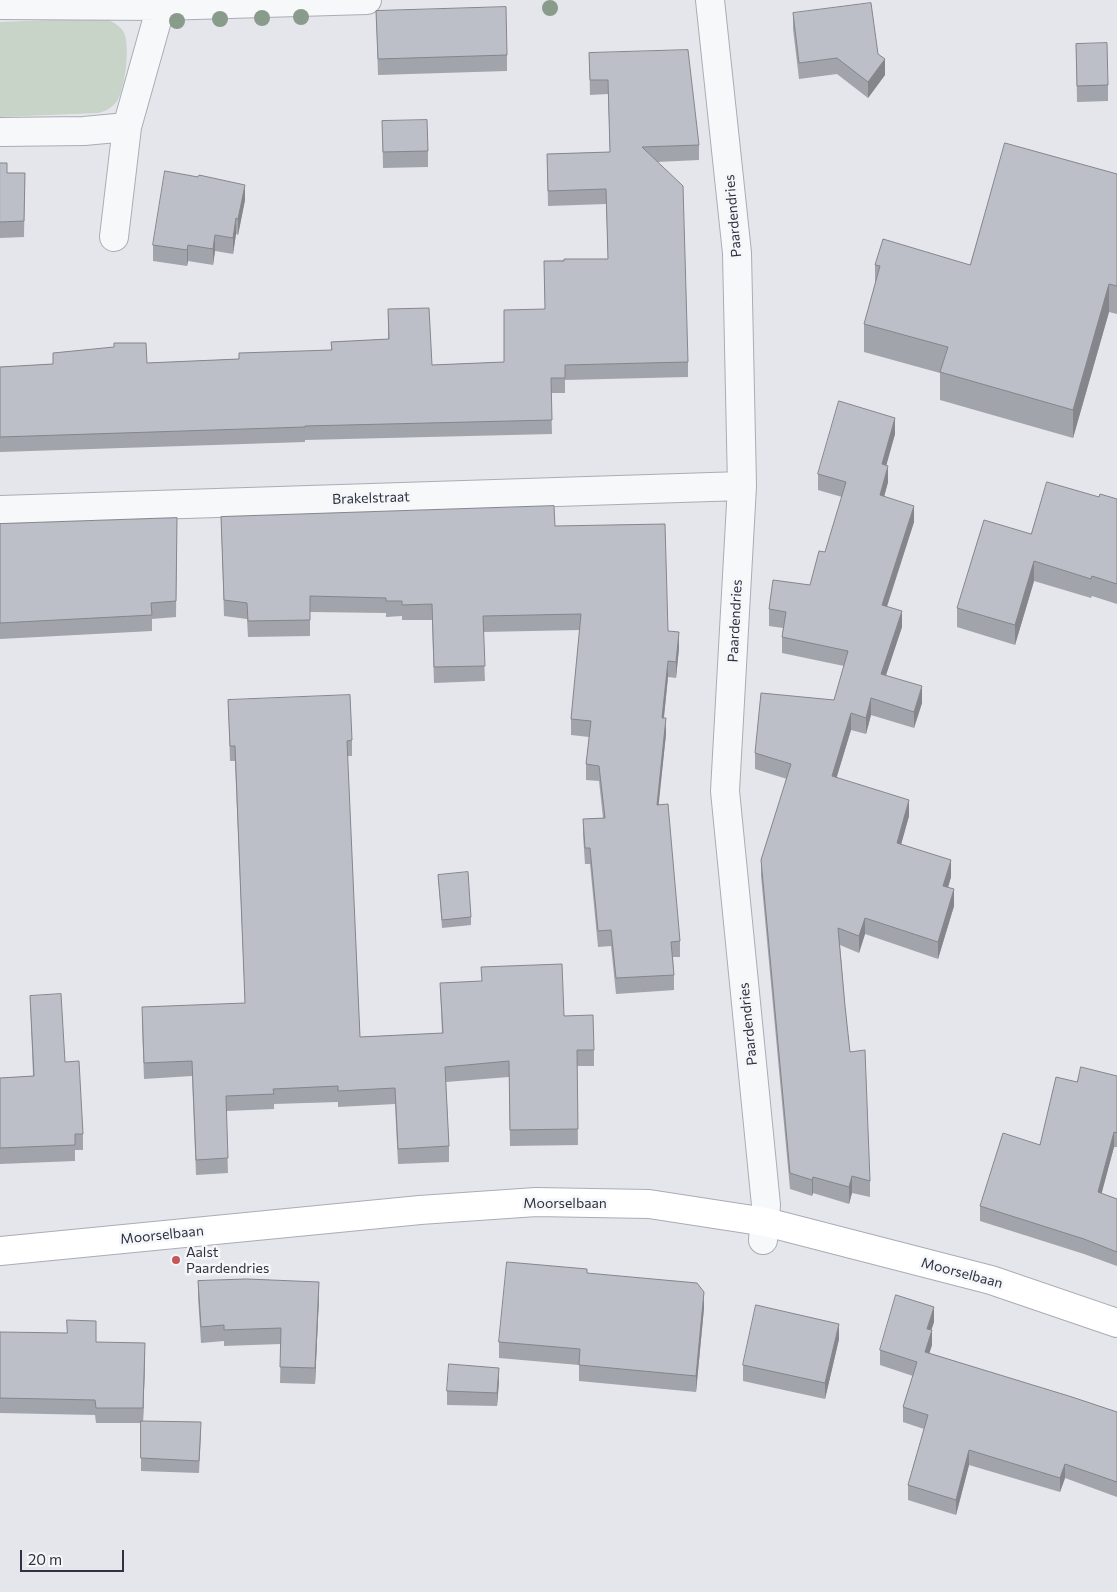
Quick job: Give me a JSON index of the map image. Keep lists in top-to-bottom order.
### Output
{
  "streets": {
    "main road": ["Moorselbaan"],
    "street": ["Paardendries", "Brakelstraat"]
  },
  "crossings": [
    ["Paardendries", "Brakelstraat"],
    ["Paardendries", "Moorselbaan"]
  ],
  "places": ["Aalst Paardendries"],
  "scale_bar": "20 m"
}
